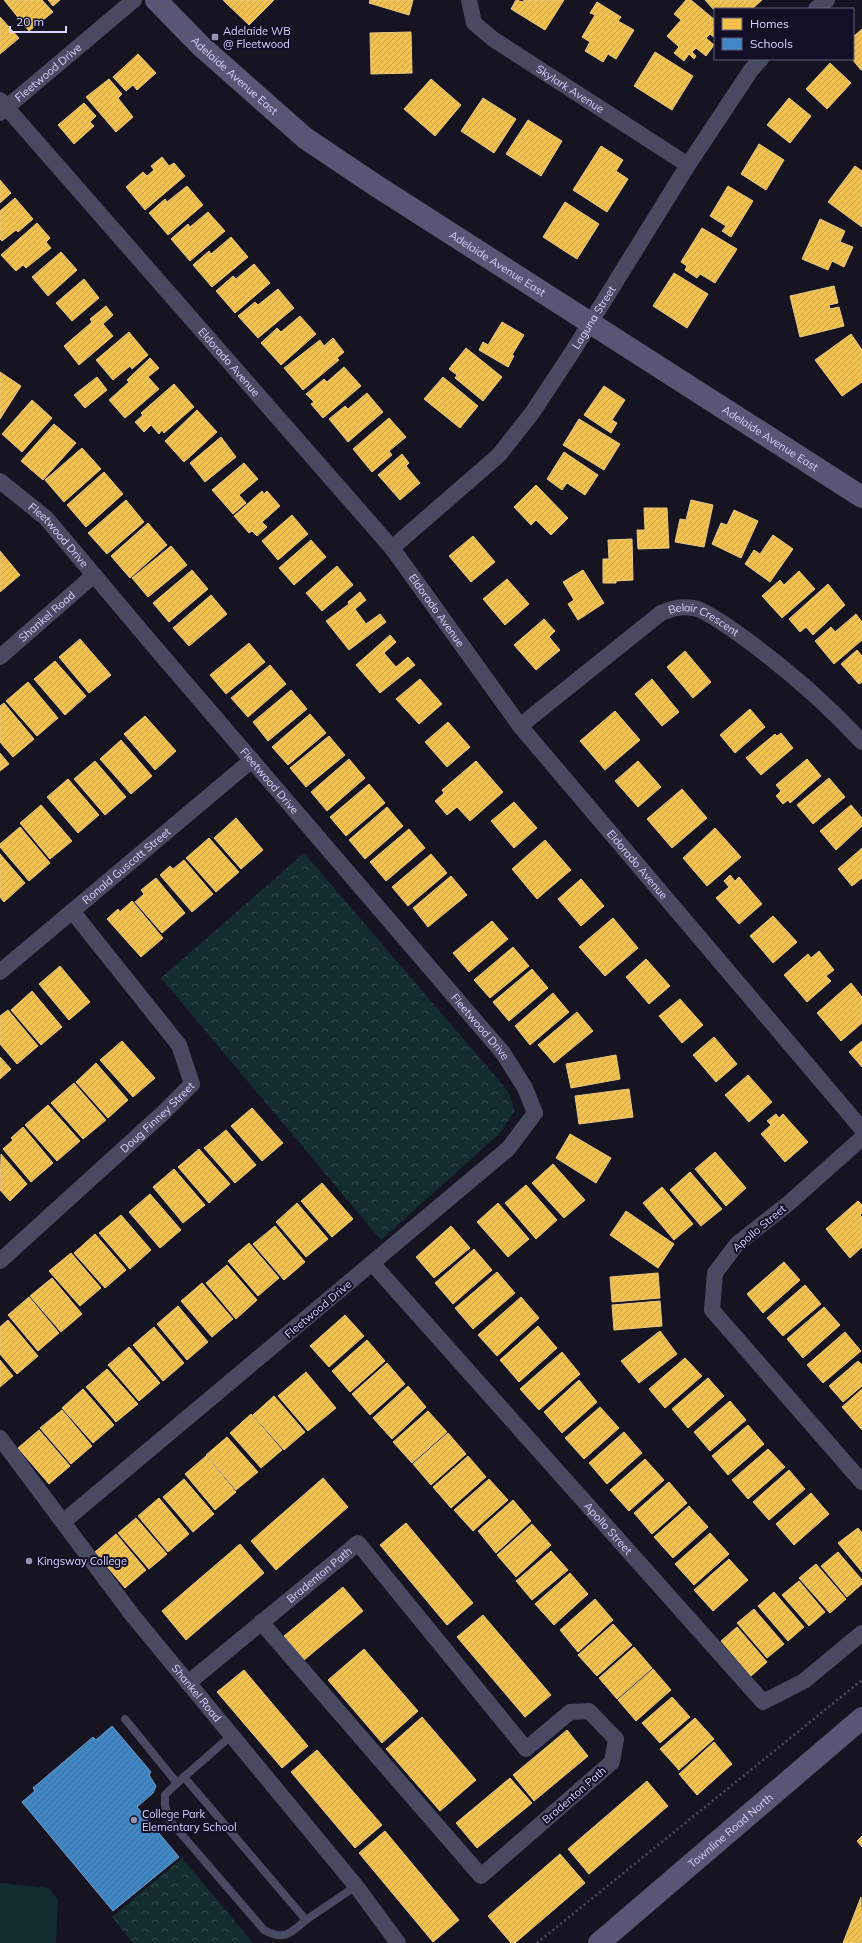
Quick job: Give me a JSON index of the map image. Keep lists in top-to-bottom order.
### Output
{
  "streets": {
    "main road": ["Adelaide Avenue East", "Townline Road North"],
    "street": [
      "Fleetwood Drive",
      "Skylark Avenue",
      "Laguna Street",
      "Eldorado Avenue",
      "Shankel Road",
      "Belair Crescent",
      "Ronald Guscott Street",
      "Doug Finney Street",
      "Apollo Street",
      "Bradenton Path"
    ]
  },
  "crossings": [
    ["Fleetwood Drive", "Eldorado Avenue"],
    ["Fleetwood Drive", "Shankel Road"],
    ["Fleetwood Drive", "Ronald Guscott Street"],
    ["Fleetwood Drive", "Apollo Street"],
    ["Adelaide Avenue East", "Laguna Street"],
    ["Skylark Avenue", "Laguna Street"],
    ["Laguna Street", "Eldorado Avenue"],
    ["Eldorado Avenue", "Belair Crescent"],
    ["Shankel Road", "Bradenton Path"],
    ["Ronald Guscott Street", "Doug Finney Street"]
  ],
  "places": {
    "transit": ["Adelaide WB @ Fleetwood"],
    "other": ["Kingsway College", "College Park Elementary School"]
  },
  "legend": ["Homes", "Schools"],
  "scale_bar": "20 m"
}
